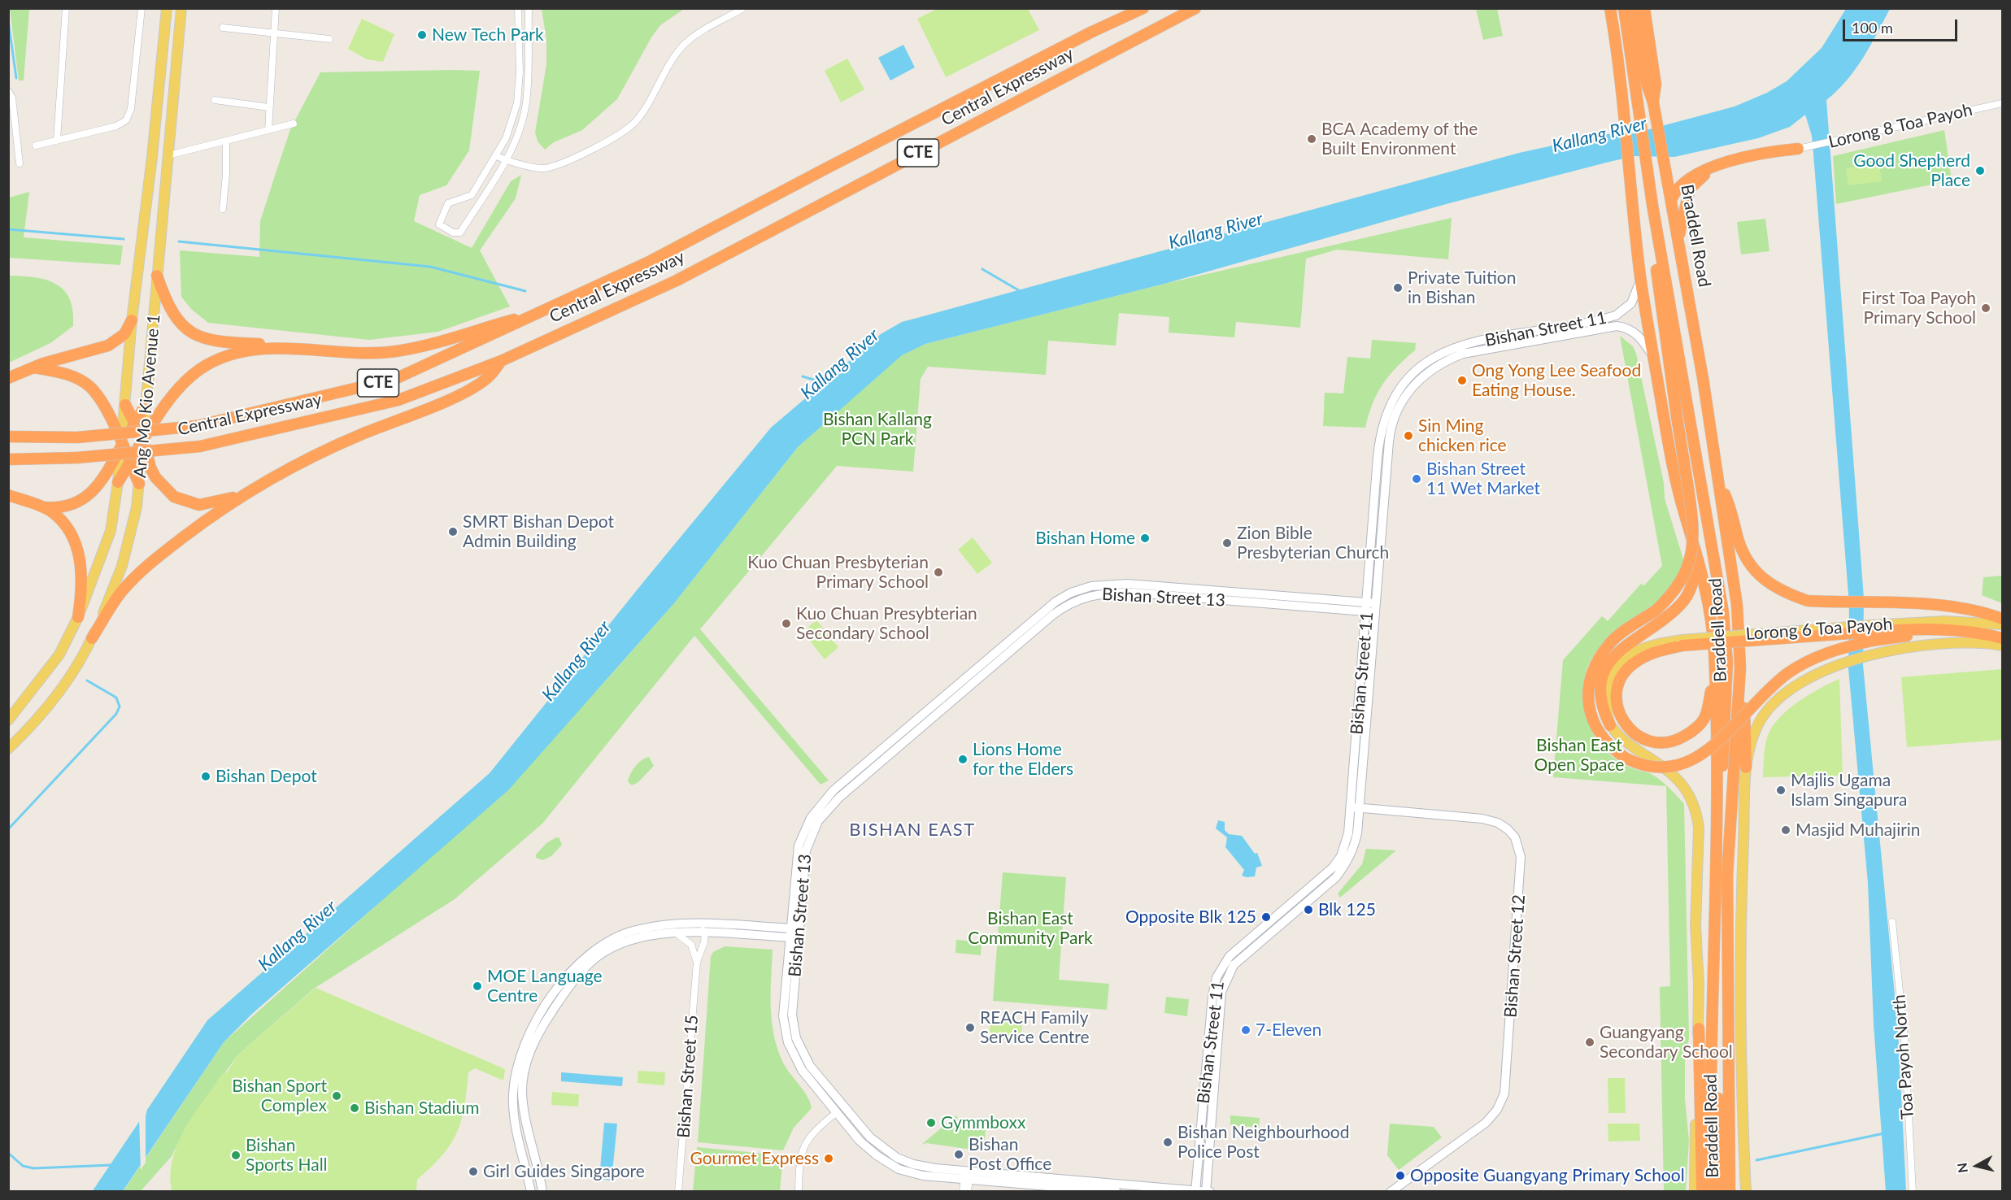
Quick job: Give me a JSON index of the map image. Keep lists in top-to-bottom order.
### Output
{
  "streets": {
    "highway": ["Central Expressway", "CTE", "Braddell Road"],
    "main road": ["Ang Mo Kio Avenue 1", "Lorong 6 Toa Payoh"],
    "street": [
      "Lorong 8 Toa Payoh",
      "Bishan Street 11",
      "Bishan Street 13",
      "Bishan Street 12",
      "Toa Payoh North",
      "Bishan Street 15"
    ]
  },
  "crossings": [
    ["Braddell Road", "Bishan Street 11"],
    ["Bishan Street 11", "Bishan Street 13"],
    ["Bishan Street 11", "Bishan Street 12"]
  ],
  "districts": ["BISHAN EAST"],
  "water": ["Kallang River"],
  "parks": ["Bishan Kallang PCN Park", "Bishan East Open Space", "Bishan East Community Park"],
  "places": [
    "New Tech Park",
    "BCA Academy of the Built Environment",
    "Good Shepherd Place",
    "Private Tuition in Bishan",
    "First Toa Payoh Primary School",
    "Ong Yong Lee Seafood Eating House.",
    "Sin Ming chicken rice",
    "Bishan Street 11 Wet Market",
    "SMRT Bishan Depot Admin Building",
    "Bishan Home",
    "Zion Bible Presbyterian Church",
    "Kuo Chuan Presbyterian Primary School",
    "Kuo Chuan Presybterian Secondary School",
    "Lions Home for the Elders",
    "Bishan Depot",
    "Majlis Ugama Islam Singapura",
    "Masjid Muhajirin",
    "Blk 125",
    "Opposite Blk 125",
    "MOE Language Centre",
    "REACH Family Service Centre",
    "7-Eleven",
    "Guangyang Secondary School",
    "Bishan Sport Complex",
    "Bishan Stadium",
    "Gymmboxx",
    "Bishan Neighbourhood Police Post",
    "Bishan Post Office",
    "Bishan Sports Hall",
    "Gourmet Express",
    "Girl Guides Singapore",
    "Opposite Guangyang Primary School"
  ],
  "scale_bar": "100 m",
  "north": "left"
}
